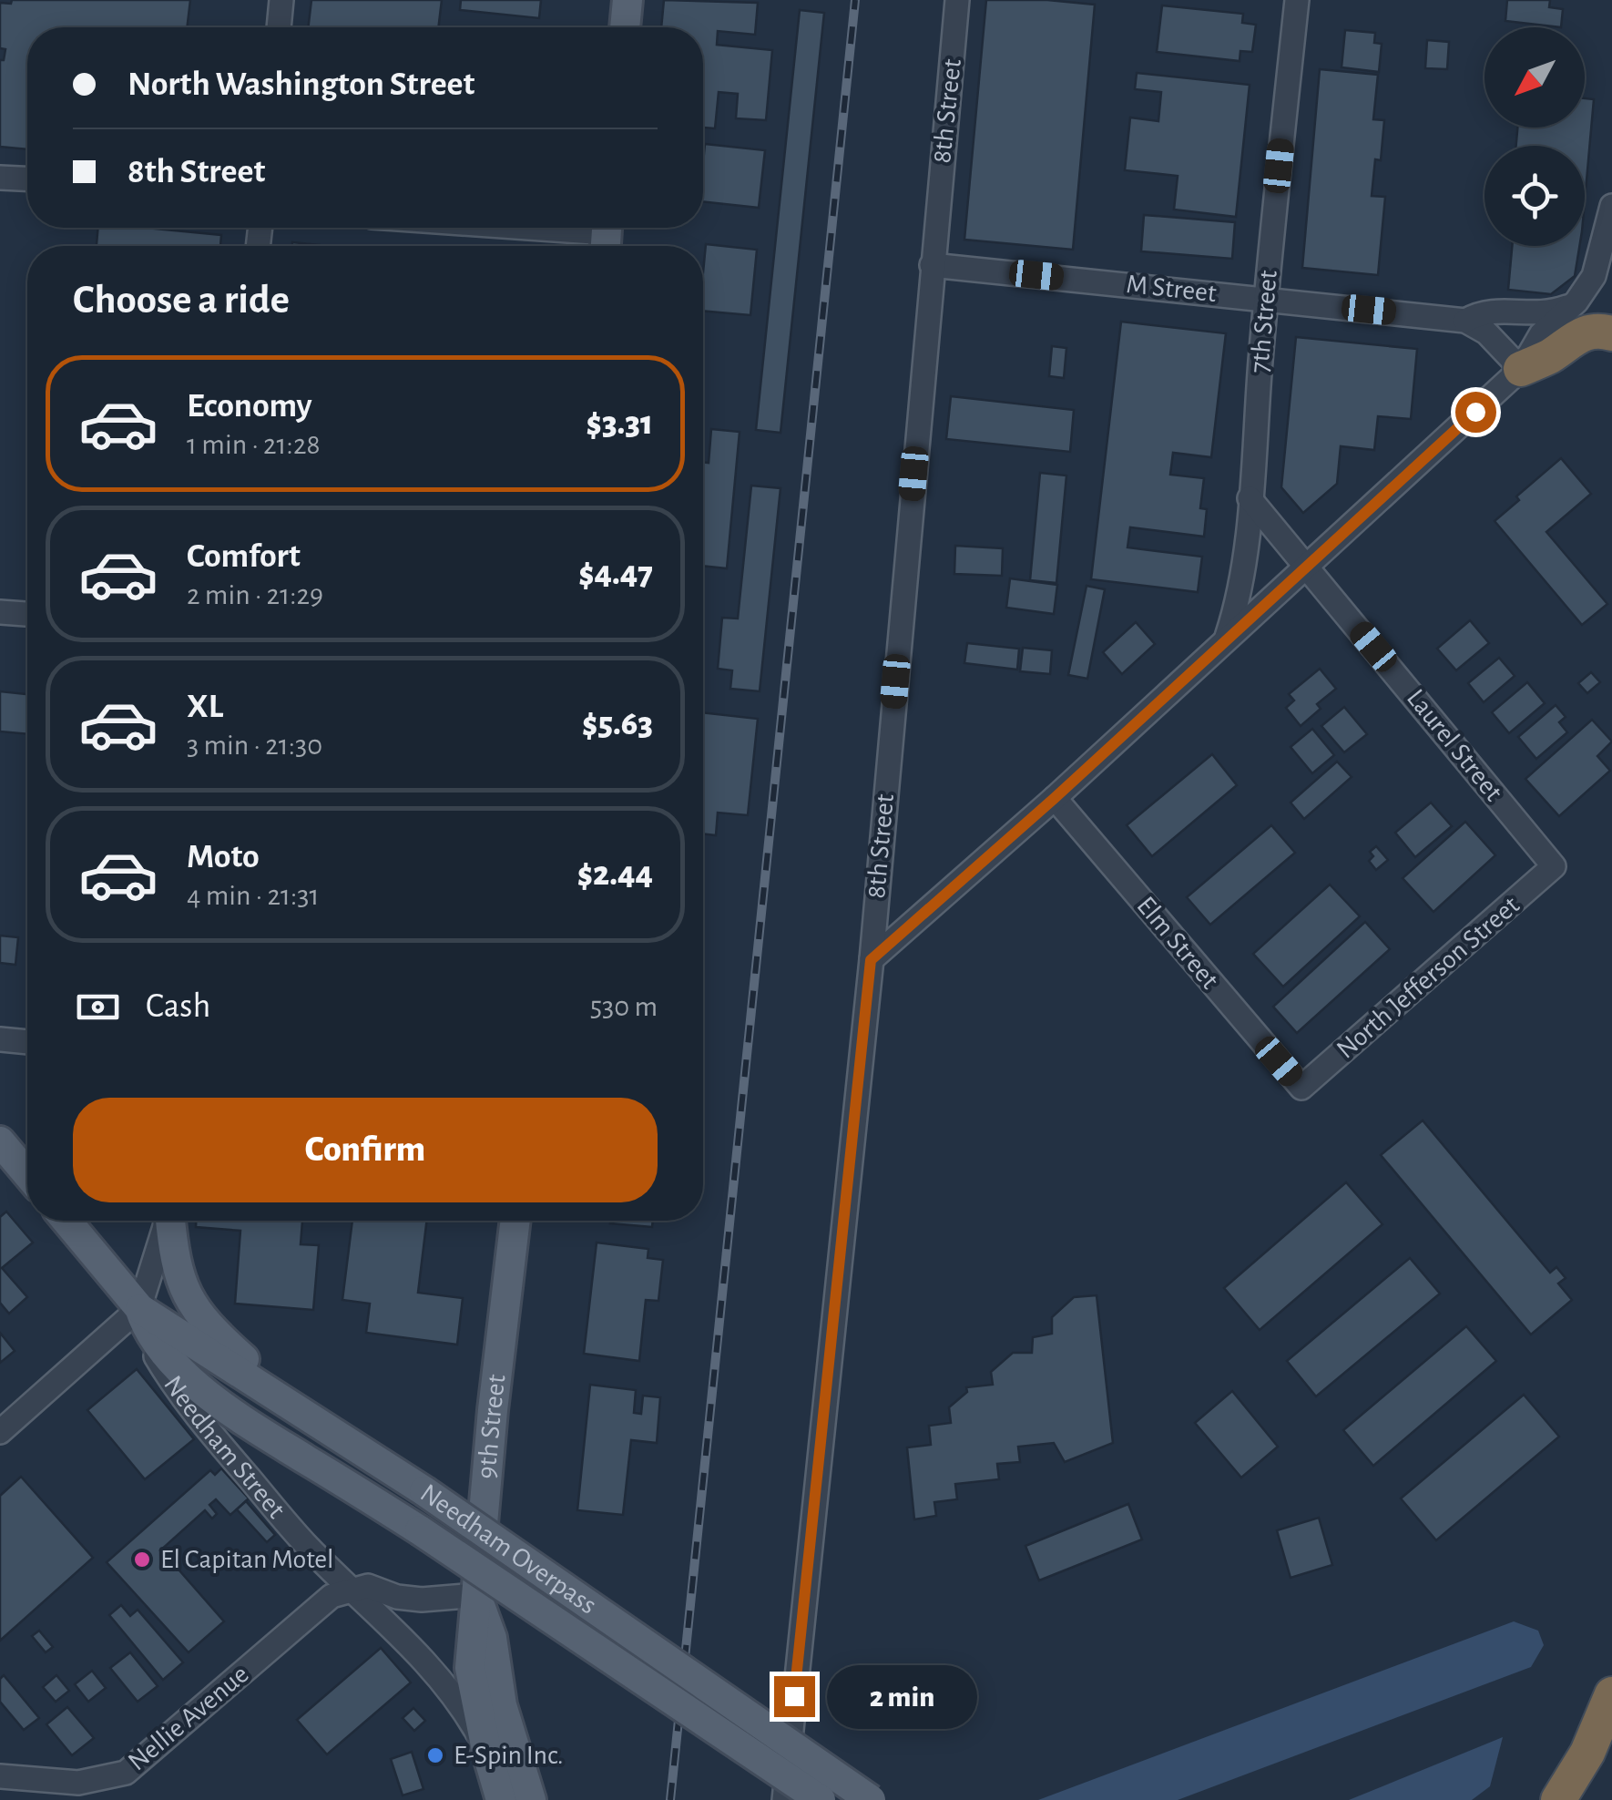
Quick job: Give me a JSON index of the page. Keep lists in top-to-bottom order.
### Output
{
  "streets": {
    "main road": ["9th Street", "Needham Street", "Needham Overpass"],
    "street": [
      "8th Street",
      "M Street",
      "7th Street",
      "Laurel Street",
      "Elm Street",
      "North Jefferson Street",
      "Nellie Avenue"
    ]
  },
  "crossings": [
    ["8th Street", "M Street"],
    ["M Street", "7th Street"],
    ["7th Street", "Laurel Street"],
    ["Laurel Street", "North Jefferson Street"],
    ["Elm Street", "North Jefferson Street"],
    ["9th Street", "Needham Street"],
    ["Needham Street", "Needham Overpass"],
    ["Needham Street", "Nellie Avenue"]
  ],
  "places": ["El Capitan Motel", "E-Spin Inc."],
  "north": "bottom left",
  "page": {
    "banner": ["North Washington Street", "8th Street"],
    "heading": "Choose a ride",
    "list": [
      {
        "name": "Economy",
        "note": "1 min · 21:28",
        "value": "$3.31"
      },
      {
        "name": "Comfort",
        "note": "2 min · 21:29",
        "value": "$4.47"
      },
      {
        "name": "XL",
        "note": "3 min · 21:30",
        "value": "$5.63"
      },
      {
        "name": "Moto",
        "note": "4 min · 21:31",
        "value": "$2.44"
      }
    ],
    "pay": ["Cash", "530 m"],
    "buttons": "Confirm",
    "bubble": "2 min"
  }
}
